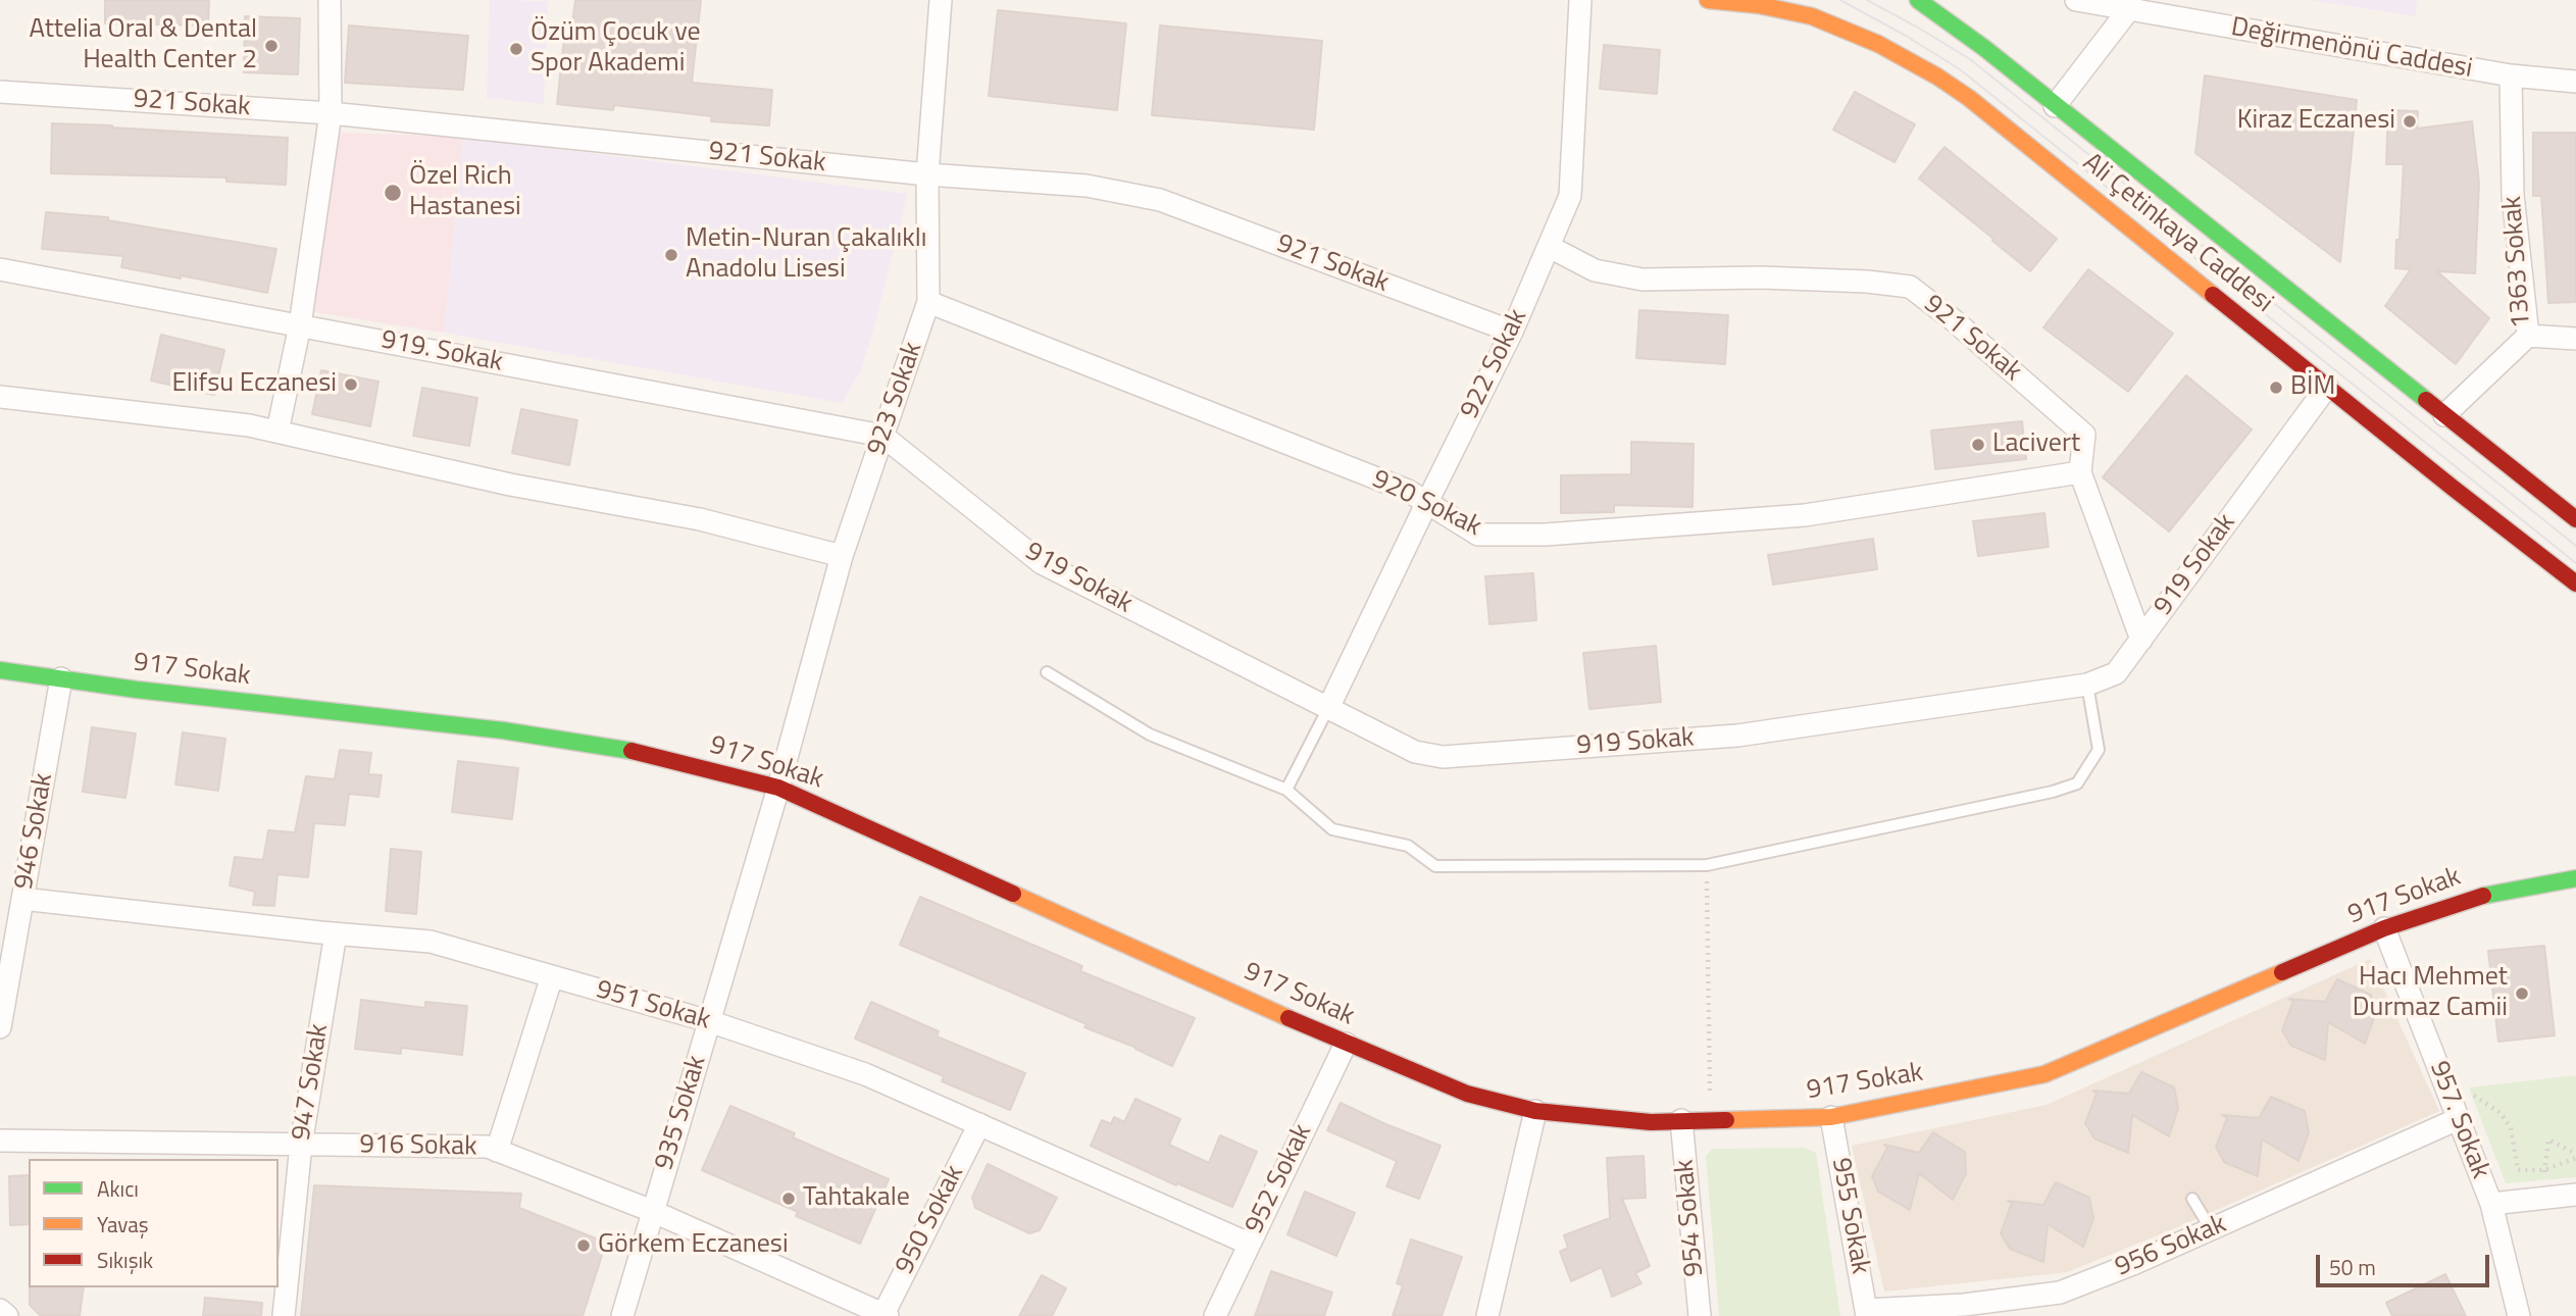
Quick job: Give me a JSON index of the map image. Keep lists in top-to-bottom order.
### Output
{
  "streets": {
    "street": [
      "Değirmenönü Caddesi",
      "921 Sokak",
      "Ali Çetinkaya Caddesi",
      "1363 Sokak",
      "919. Sokak",
      "922 Sokak",
      "923 Sokak",
      "920 Sokak",
      "919 Sokak",
      "917 Sokak",
      "946 Sokak",
      "951 Sokak",
      "947 Sokak",
      "935 Sokak",
      "957. Sokak",
      "916 Sokak",
      "952 Sokak",
      "955 Sokak",
      "954 Sokak",
      "950 Sokak",
      "956 Sokak"
    ]
  },
  "crossings": [
    ["Değirmenönü Caddesi", "1363 Sokak"],
    ["921 Sokak", "922 Sokak"],
    ["921 Sokak", "923 Sokak"],
    ["921 Sokak", "920 Sokak"],
    ["921 Sokak", "919 Sokak"],
    ["Ali Çetinkaya Caddesi", "919 Sokak"],
    ["919. Sokak", "923 Sokak"],
    ["919. Sokak", "919 Sokak"],
    ["922 Sokak", "920 Sokak"],
    ["922 Sokak", "919 Sokak"],
    ["923 Sokak", "920 Sokak"],
    ["923 Sokak", "919 Sokak"],
    ["923 Sokak", "917 Sokak"],
    ["923 Sokak", "935 Sokak"],
    ["917 Sokak", "946 Sokak"],
    ["917 Sokak", "935 Sokak"],
    ["917 Sokak", "957. Sokak"],
    ["917 Sokak", "952 Sokak"],
    ["917 Sokak", "955 Sokak"],
    ["917 Sokak", "954 Sokak"],
    ["946 Sokak", "951 Sokak"],
    ["951 Sokak", "947 Sokak"],
    ["951 Sokak", "935 Sokak"],
    ["951 Sokak", "952 Sokak"],
    ["951 Sokak", "950 Sokak"],
    ["947 Sokak", "916 Sokak"],
    ["935 Sokak", "916 Sokak"],
    ["957. Sokak", "956 Sokak"],
    ["916 Sokak", "950 Sokak"],
    ["955 Sokak", "956 Sokak"]
  ],
  "places": [
    "Attelia Oral & Dental Health Center 2",
    "Özüm Çocuk ve Spor Akademi",
    "Kiraz Eczanesi",
    "Özel Rich Hastanesi",
    "Metin-Nuran Çakalıklı Anadolu Lisesi",
    "Elifsu Eczanesi",
    "BİM",
    "Lacivert",
    "Hacı Mehmet Durmaz Camii",
    "Tahtakale",
    "Görkem Eczanesi"
  ],
  "legend": ["Akıcı", "Yavaş", "Sıkışık"],
  "scale_bar": "50 m"
}
